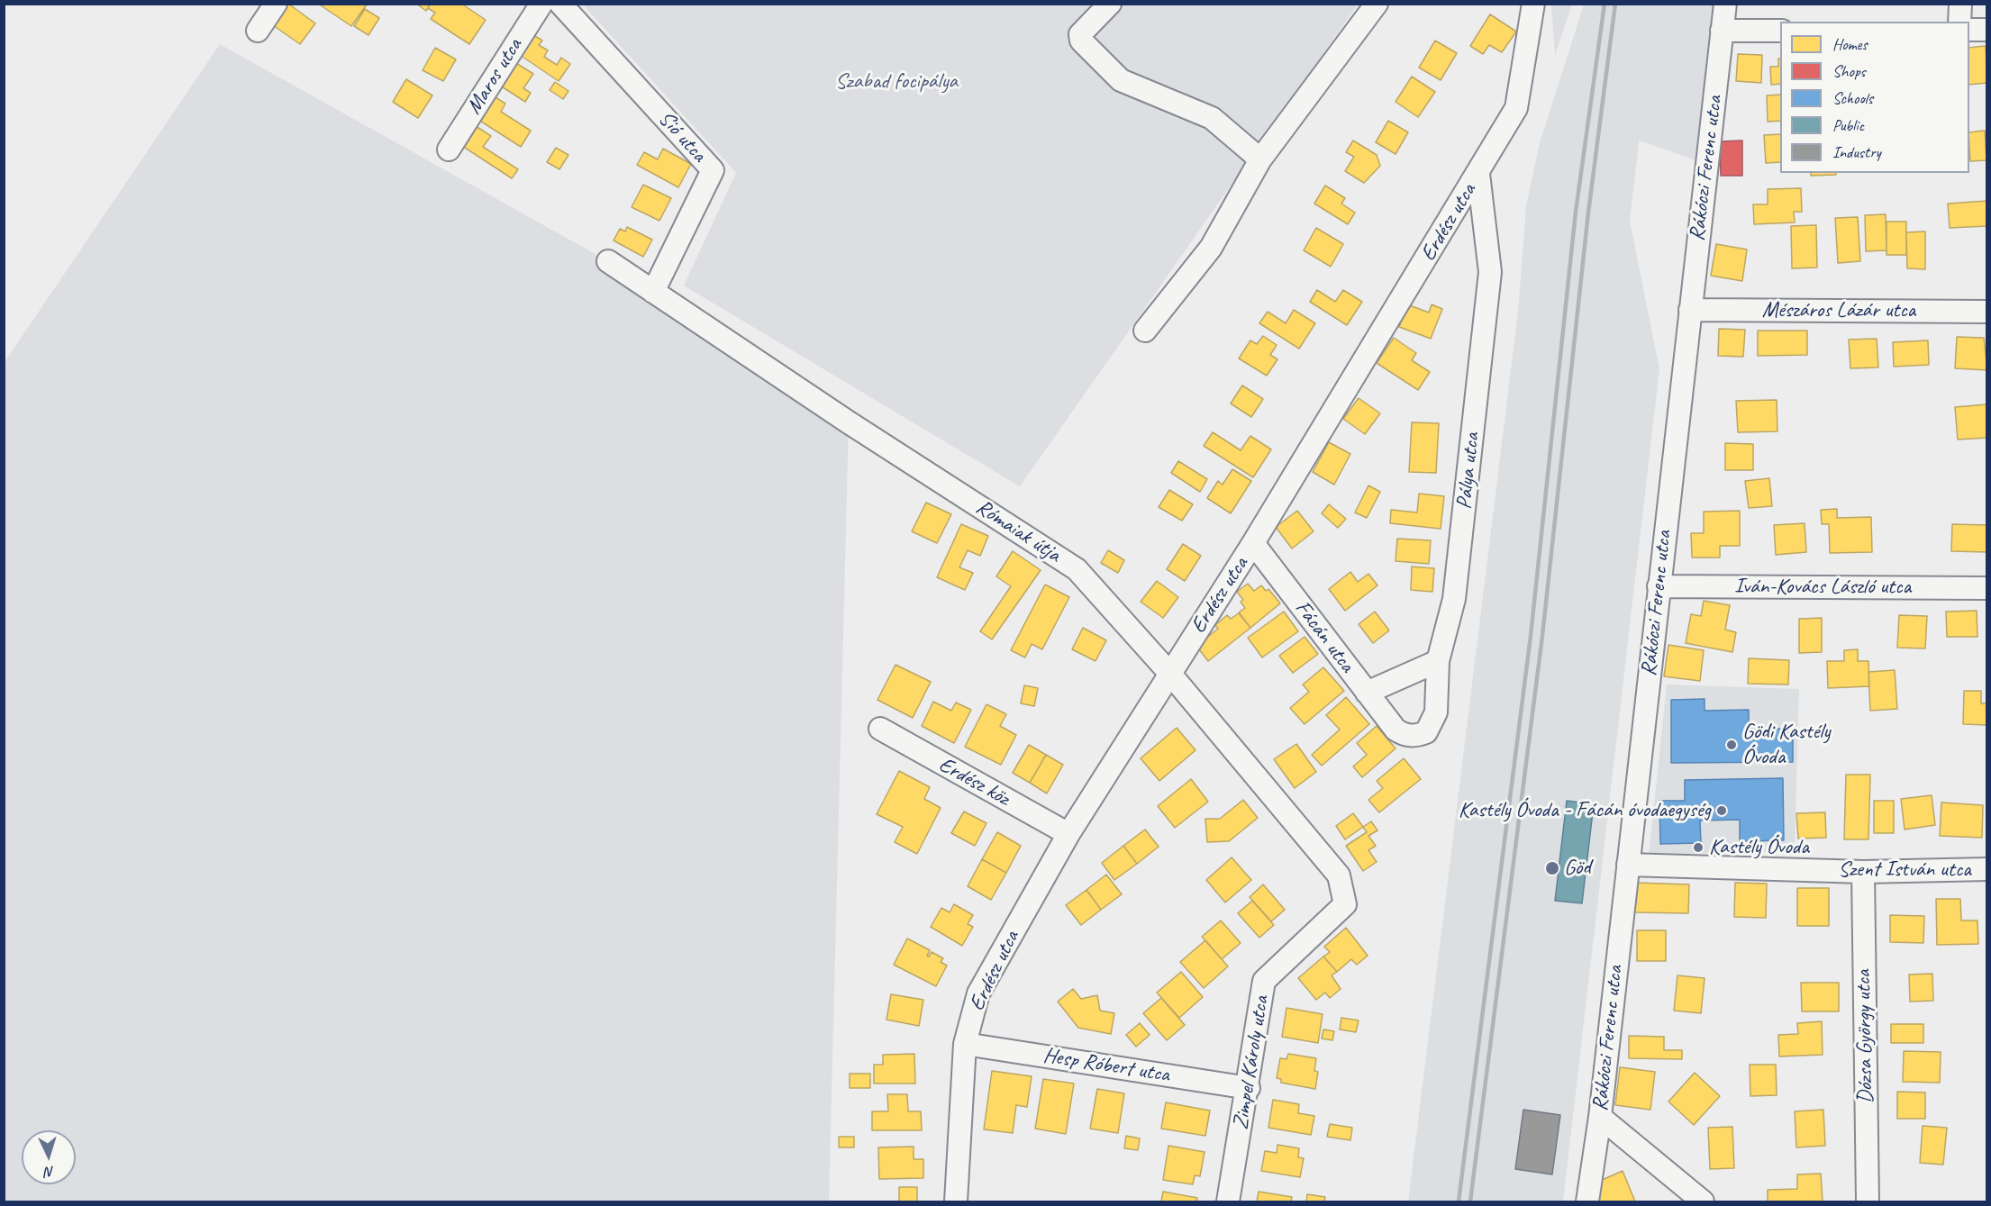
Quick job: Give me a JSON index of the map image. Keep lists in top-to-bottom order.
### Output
{
  "streets": {
    "street": [
      "Maros utca",
      "Sió utca",
      "Rákóczi Ferenc utca",
      "Erdész utca",
      "Mészáros Lázár utca",
      "Pálya utca",
      "Rómaiak útja",
      "Iván-Kovács László utca",
      "Fácán utca",
      "Erdész köz",
      "Szent István utca",
      "Dózsa György utca",
      "Zimpel Károly utca",
      "Hesp Róbert utca"
    ]
  },
  "crossings": [
    ["Sió utca", "Rómaiak útja"],
    ["Rákóczi Ferenc utca", "Mészáros Lázár utca"],
    ["Rákóczi Ferenc utca", "Iván-Kovács László utca"],
    ["Rákóczi Ferenc utca", "Szent István utca"],
    ["Erdész utca", "Pálya utca"],
    ["Erdész utca", "Rómaiak útja"],
    ["Erdész utca", "Fácán utca"],
    ["Erdész utca", "Erdész köz"],
    ["Erdész utca", "Hesp Róbert utca"],
    ["Pálya utca", "Fácán utca"],
    ["Rómaiak útja", "Zimpel Károly utca"],
    ["Szent István utca", "Dózsa György utca"],
    ["Zimpel Károly utca", "Hesp Róbert utca"]
  ],
  "parks": ["Szabad focipálya"],
  "places": [
    "Gödi Kastély Óvoda",
    "Kastély Óvoda - Fácán óvodaegység",
    "Kastély Óvoda",
    "Göd"
  ],
  "legend": [
    "Homes",
    "Shops",
    "Schools",
    "Public",
    "Industry"
  ],
  "north": "bottom"
}
